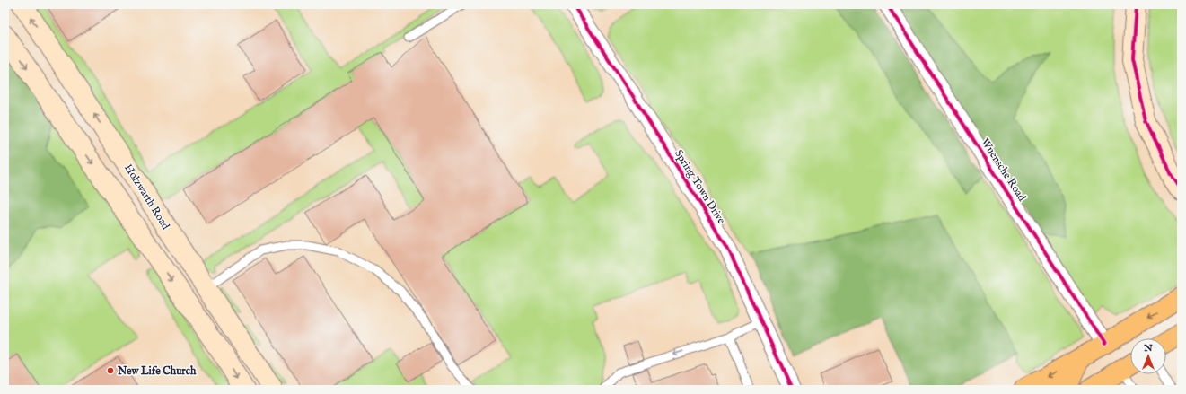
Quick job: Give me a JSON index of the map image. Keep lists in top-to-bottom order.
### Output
{
  "streets": {
    "main road": ["Holzwarth Road"],
    "street": ["Wuensche Road", "Spring Town Drive"]
  },
  "places": ["New Life Church"],
  "north": "top"
}
